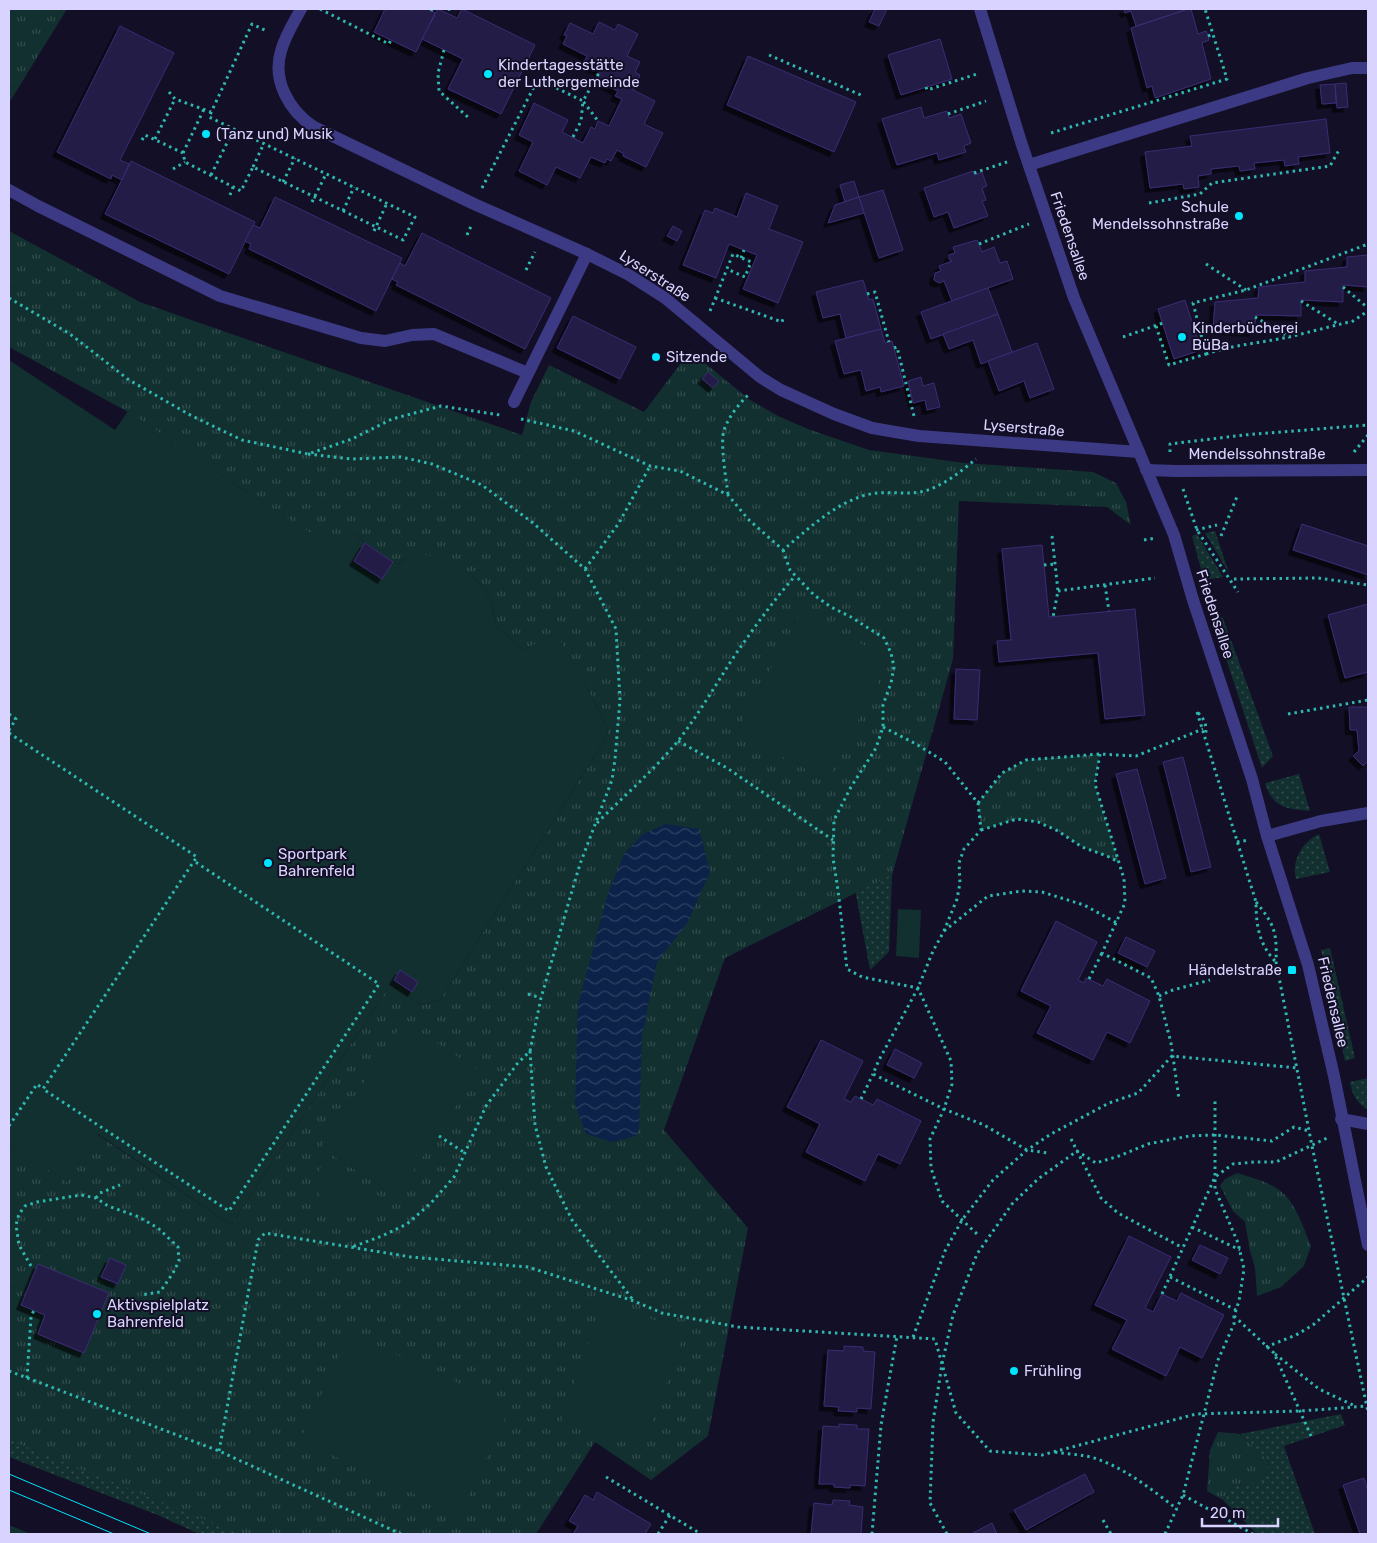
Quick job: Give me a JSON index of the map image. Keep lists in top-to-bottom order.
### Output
{
  "streets": {
    "street": ["Friedensallee", "Lyserstraße", "Mendelssohnstraße"]
  },
  "crossings": [
    ["Friedensallee", "Lyserstraße"],
    ["Friedensallee", "Mendelssohnstraße"]
  ],
  "places": {
    "other": [
      "Kindertagesstätte der Luthergemeinde",
      "(Tanz und) Musik",
      "Schule Mendelssohnstraße",
      "Kinderbücherei BüBa",
      "Sitzende",
      "Sportpark Bahrenfeld",
      "Aktivspielplatz Bahrenfeld",
      "Frühling"
    ],
    "transit": ["Händelstraße"]
  },
  "scale_bar": "20 m"
}
